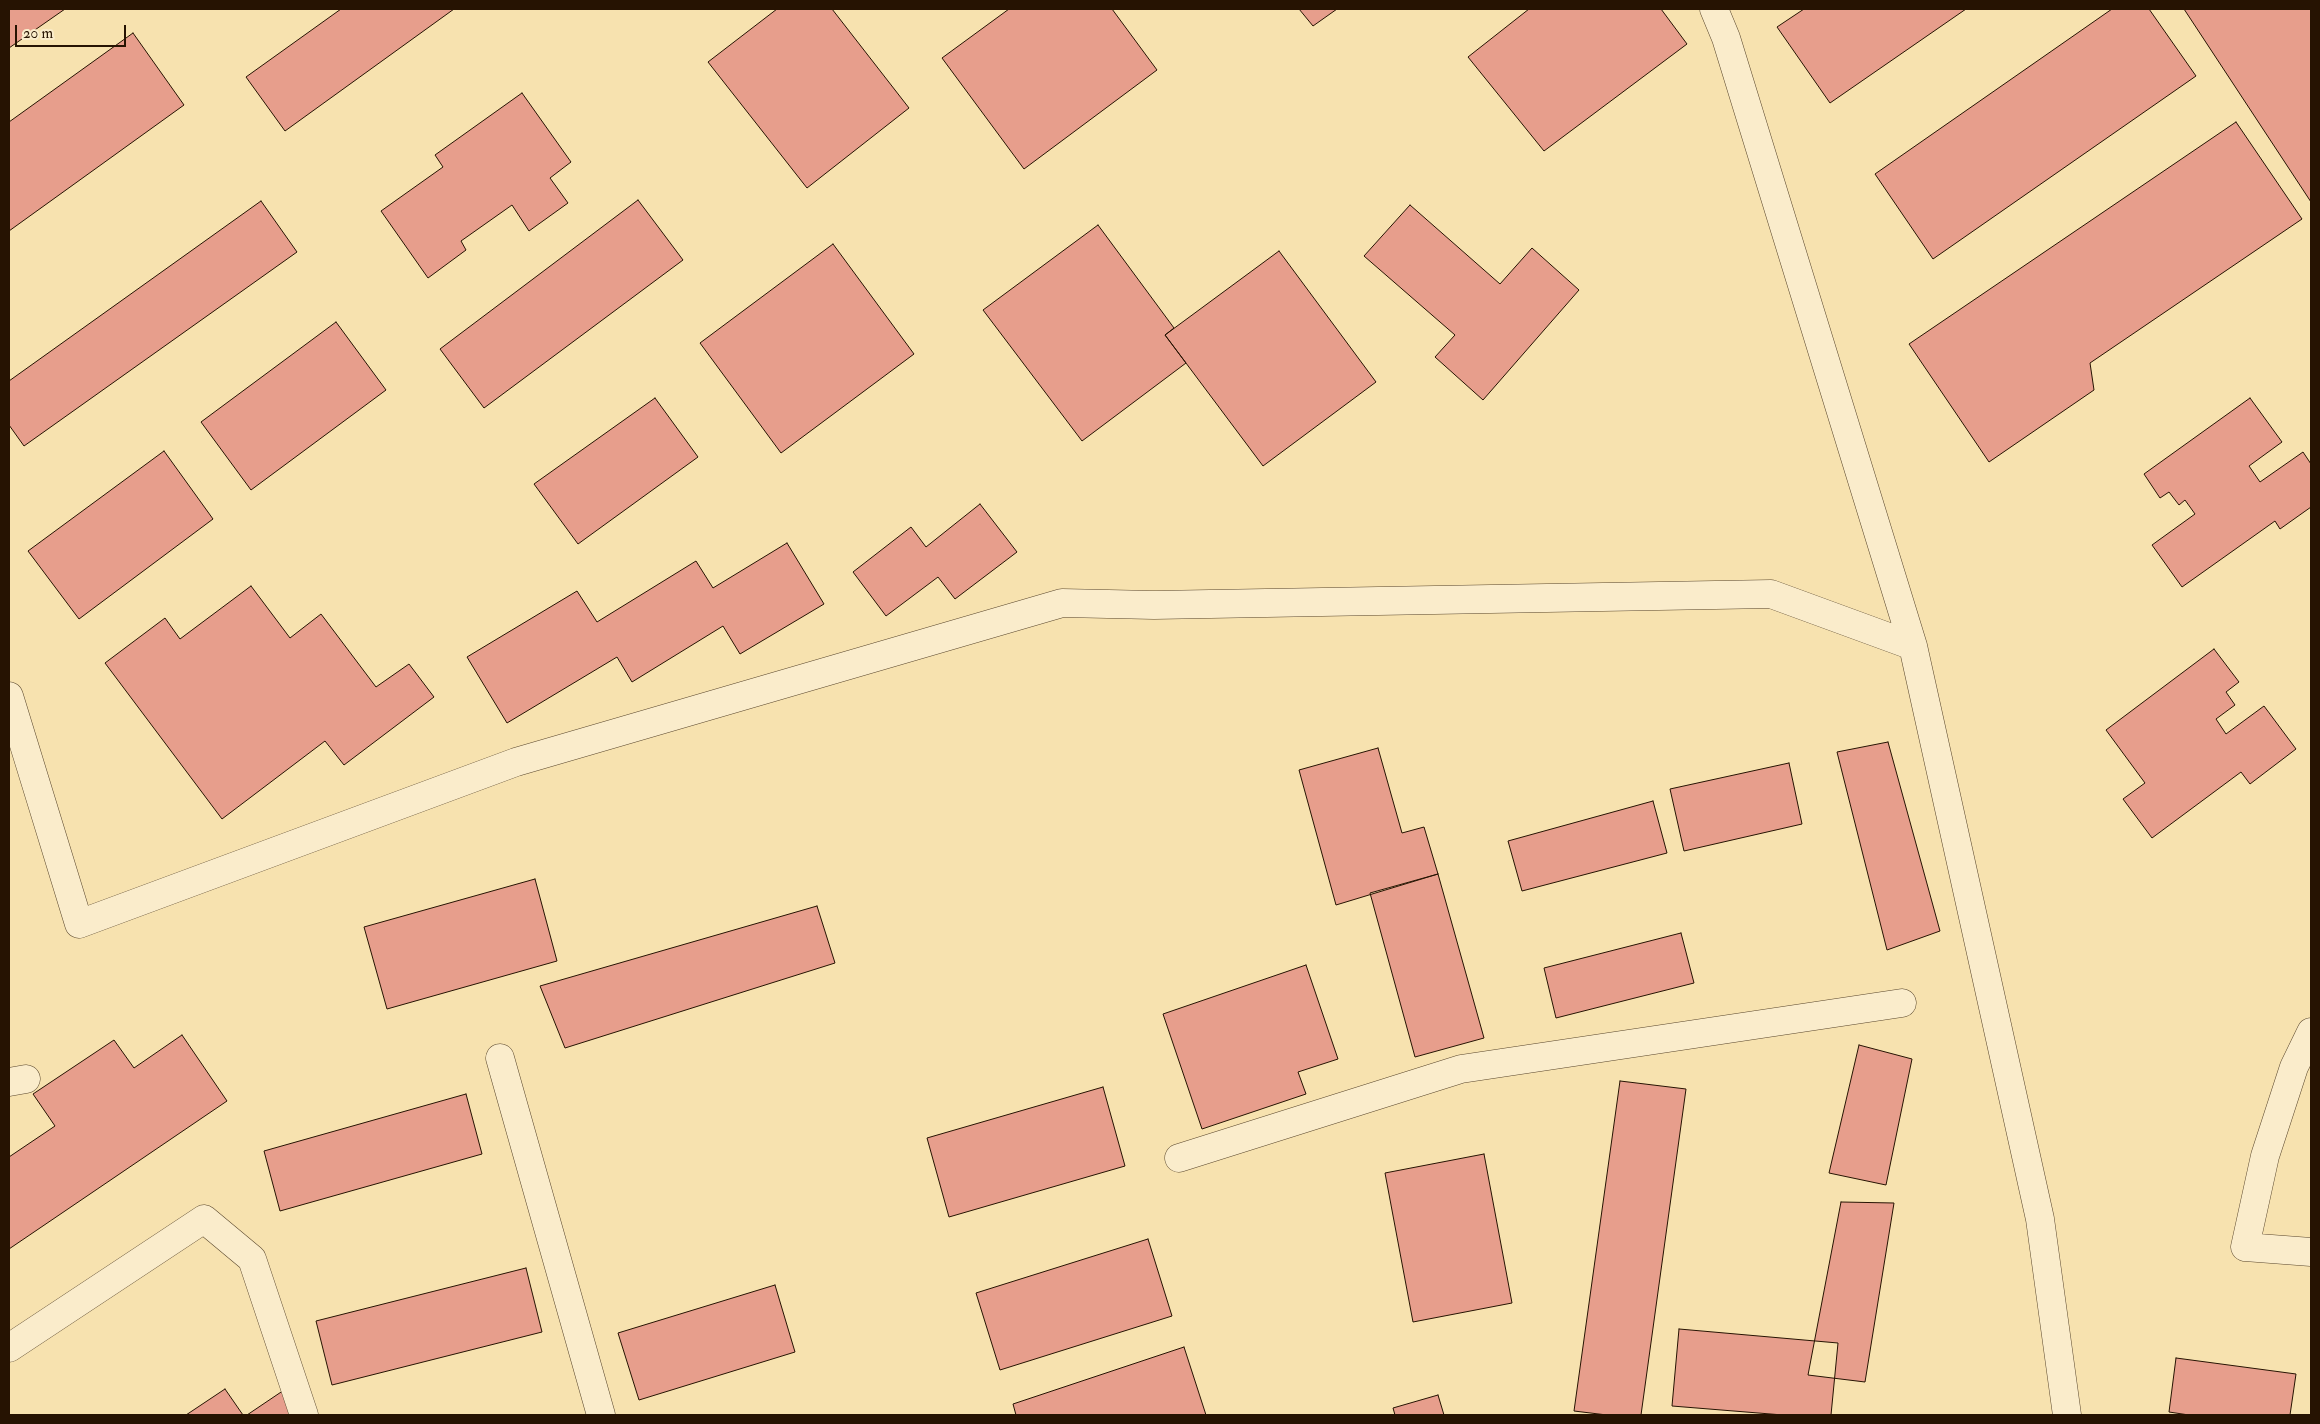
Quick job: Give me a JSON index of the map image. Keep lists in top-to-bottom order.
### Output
{
  "scale_bar": "20 m"
}
